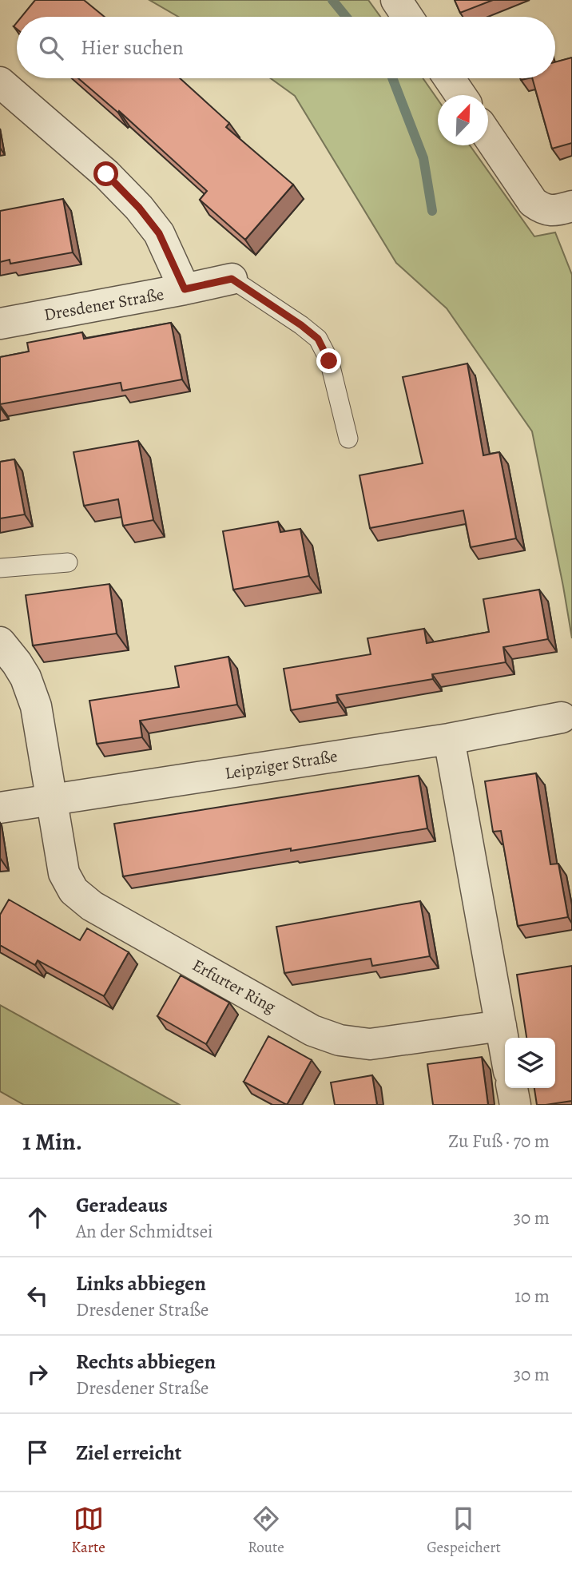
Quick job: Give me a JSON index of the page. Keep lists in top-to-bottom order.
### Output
{
  "streets": {
    "street": ["Dresdener Straße", "Leipziger Straße", "Erfurter Ring"]
  },
  "crossings": [
    ["Leipziger Straße", "Erfurter Ring"]
  ],
  "north": "top right",
  "page": {
    "search": "Hier suchen",
    "heading": ["1 Min.", "Zu Fuß · 70 m"],
    "list": [
      ["Geradeaus", "An der Schmidtsei", "30 m"],
      ["Links abbiegen", "Dresdener Straße", "10 m"],
      ["Rechts abbiegen", "Dresdener Straße", "30 m"],
      "Ziel erreicht"
    ],
    "nav": ["Karte", "Route", "Gespeichert"]
  }
}
